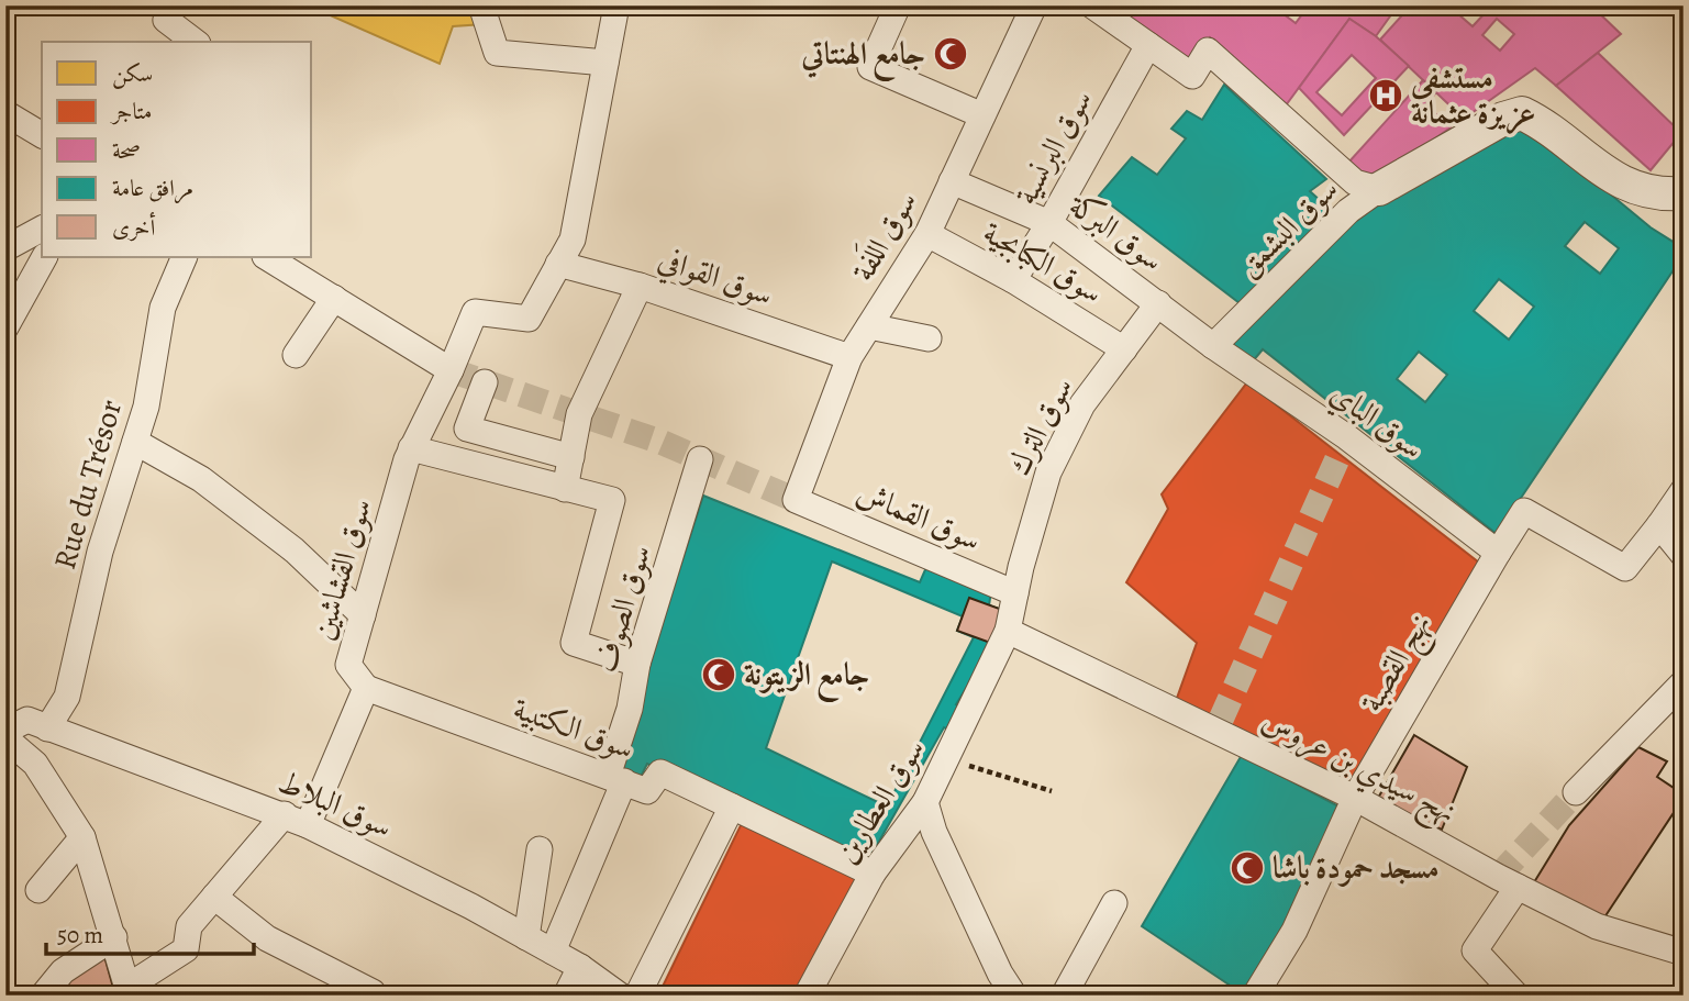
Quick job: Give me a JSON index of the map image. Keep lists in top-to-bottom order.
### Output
{
  "streets": {
    "street": [
      "سوق البرنسية",
      "سوق البشمق",
      "سوق البركة",
      "سوق اللَفة",
      "سوق الكبابجية",
      "سوق القوافي",
      "سوق الباي",
      "سوق الترك",
      "Rue du Trésor",
      "سوق القماش",
      "سوق القشاشين",
      "سوق الصوف",
      "نهج القصبة",
      "سوق الكتبية",
      "نهج سيدي بن عروس",
      "سوق العطارين",
      "سوق البلاط"
    ]
  },
  "crossings": [
    ["سوق البرنسية", "سوق البشمق"],
    ["سوق البرنسية", "سوق البركة"],
    ["سوق البرنسية", "سوق الكبابجية"],
    ["سوق البشمق", "سوق الباي"],
    ["سوق البركة", "سوق اللَفة"],
    ["سوق البركة", "سوق الترك"],
    ["سوق اللَفة", "سوق الكبابجية"],
    ["سوق اللَفة", "سوق القوافي"],
    ["سوق اللَفة", "سوق القماش"],
    ["سوق الكبابجية", "سوق الترك"],
    ["سوق القوافي", "سوق القشاشين"],
    ["سوق الباي", "نهج القصبة"],
    ["سوق الترك", "سوق القماش"],
    ["سوق الترك", "سوق العطارين"],
    ["Rue du Trésor", "سوق البلاط"],
    ["سوق القماش", "سوق العطارين"],
    ["سوق القشاشين", "سوق الكتبية"],
    ["سوق الصوف", "سوق الكتبية"],
    ["سوق الصوف", "سوق البلاط"],
    ["نهج القصبة", "نهج سيدي بن عروس"],
    ["سوق الكتبية", "سوق العطارين"],
    ["نهج سيدي بن عروس", "سوق العطارين"]
  ],
  "places": {
    "mosque": ["جامع الهنتاتي", "جامع الزيتونة", "مسجد حمودة باشا"],
    "hospital": ["مستشفى عزيزة عثمانة"]
  },
  "legend": [
    "سكن",
    "متاجر",
    "صحة",
    "مرافق عامة",
    "أخرى"
  ],
  "scale_bar": "50 m"
}
